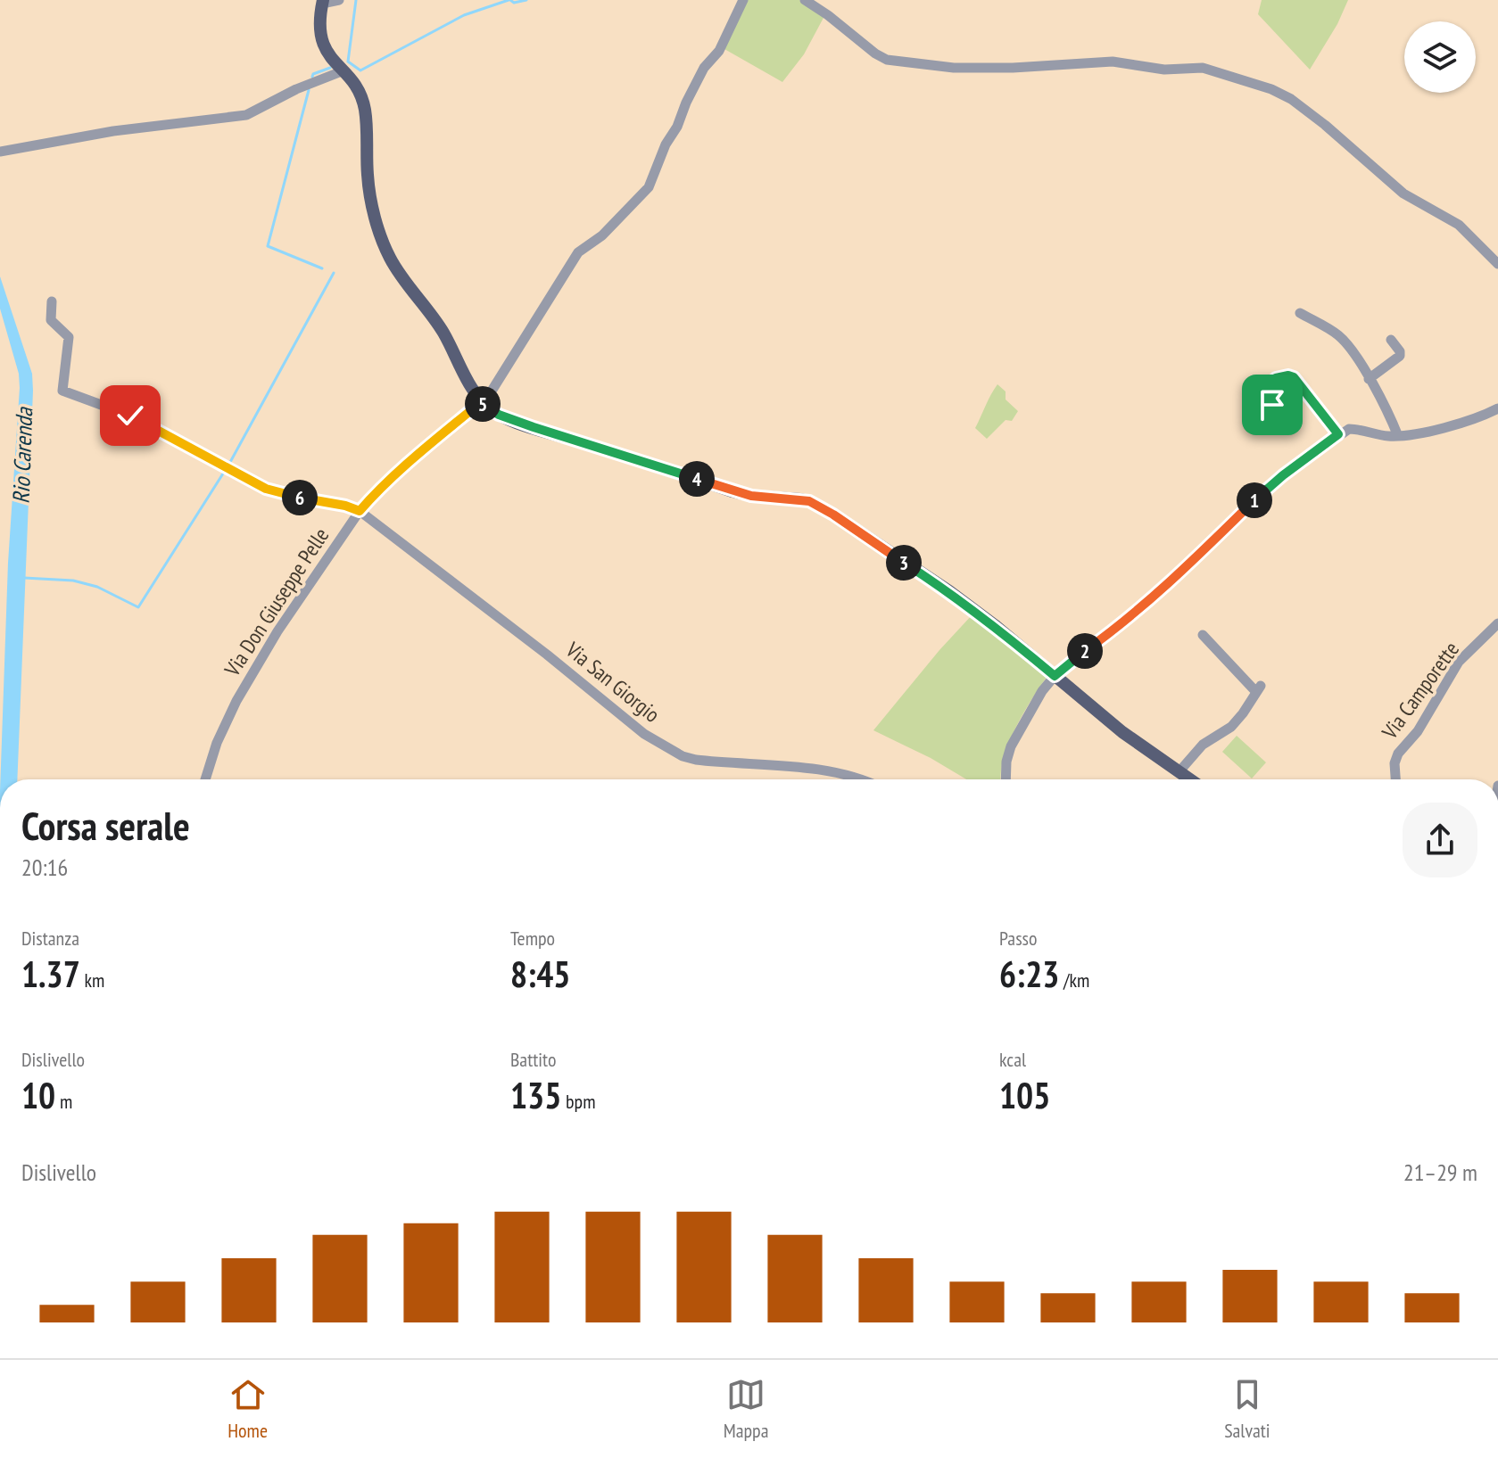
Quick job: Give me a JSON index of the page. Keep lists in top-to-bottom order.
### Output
{
  "streets": {
    "street": ["Via Don Giuseppe Pelle", "Via San Giorgio", "Via Camporette"]
  },
  "crossings": [
    ["Via Don Giuseppe Pelle", "Via San Giorgio"]
  ],
  "water": ["Rio Carenda"],
  "page": {
    "pins": [
      "5",
      "4",
      "6",
      "1",
      "3",
      "2"
    ],
    "heading": ["Corsa serale", "20:16"],
    "stats": [
      ["Distanza", "1.37 km"],
      ["Tempo", "8:45"],
      ["Passo", "6:23 /km"],
      ["Dislivello", "10 m"],
      ["Battito", "135 bpm"],
      ["kcal", "105"]
    ],
    "chart": ["Dislivello", "21–29 m"],
    "tabs": ["Home", "Mappa", "Salvati"]
  }
}
